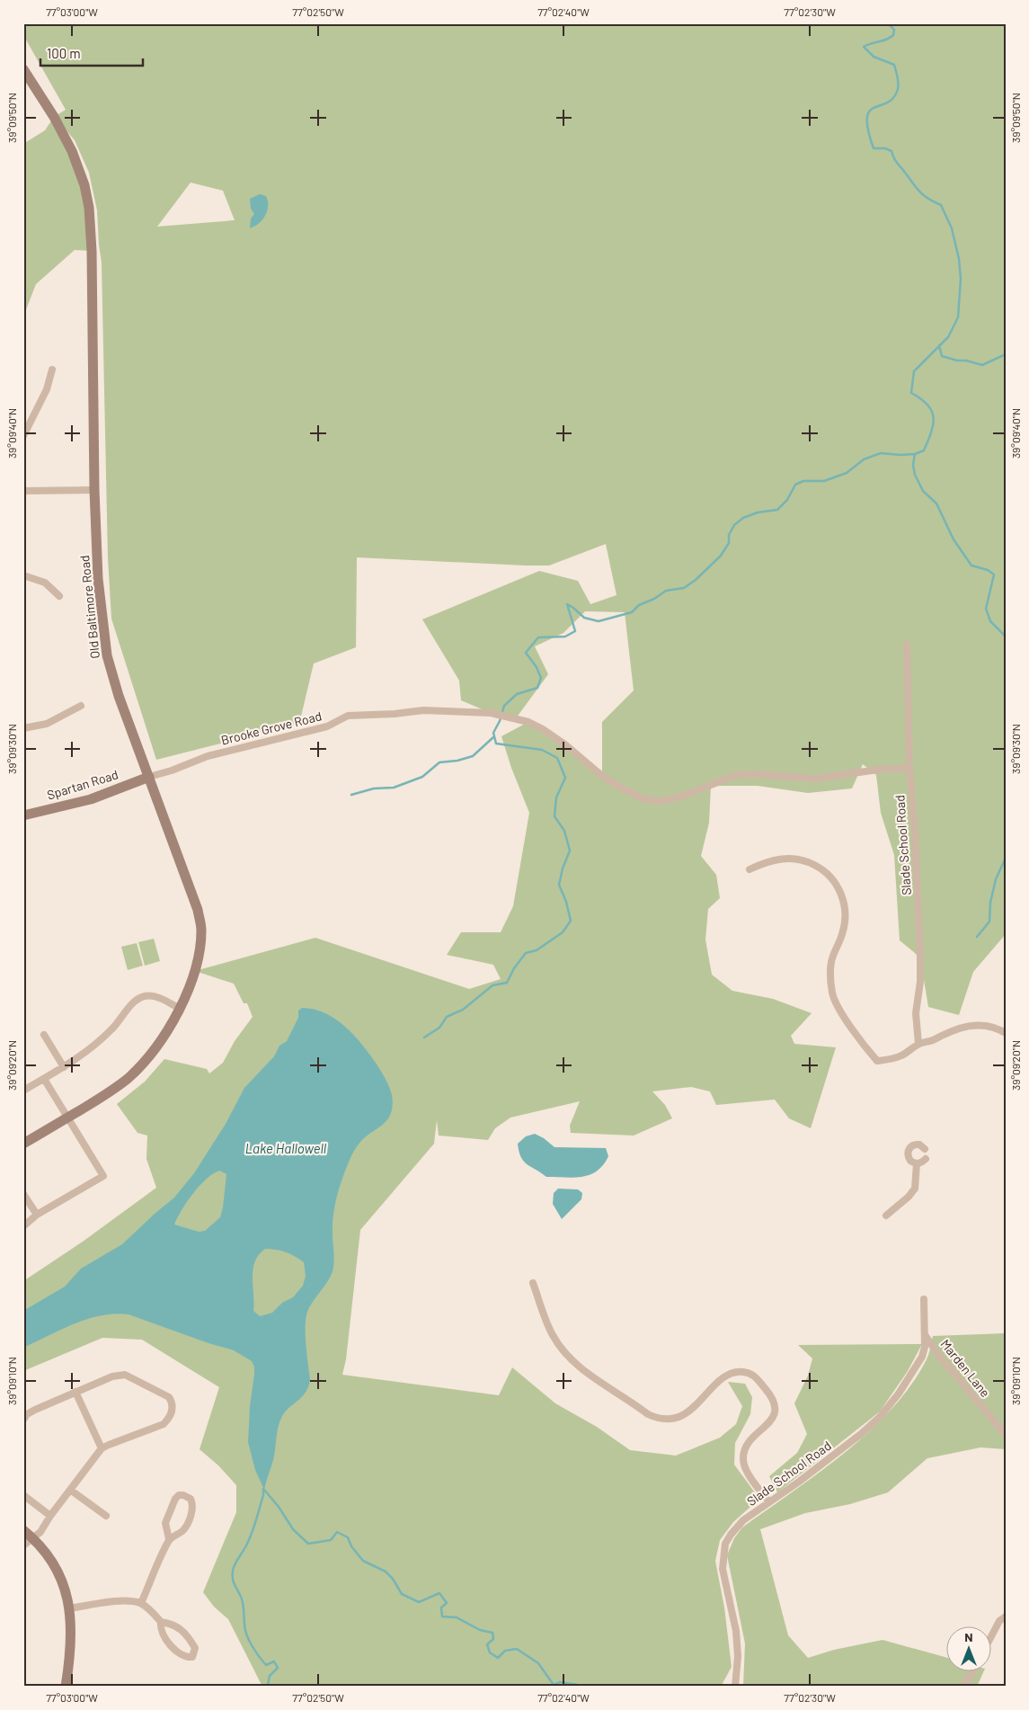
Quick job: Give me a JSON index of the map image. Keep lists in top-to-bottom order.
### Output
{
  "streets": {
    "street": [
      "Old Baltimore Road",
      "Brooke Grove Road",
      "Spartan Road",
      "Slade School Road",
      "Marden Lane"
    ]
  },
  "crossings": [
    ["Old Baltimore Road", "Brooke Grove Road"],
    ["Old Baltimore Road", "Spartan Road"],
    ["Brooke Grove Road", "Spartan Road"],
    ["Brooke Grove Road", "Slade School Road"],
    ["Slade School Road", "Marden Lane"]
  ],
  "water": ["Lake Hallowell"],
  "scale_bar": "100 m",
  "north": "top",
  "coordinates": [
    "77°03'00\"W",
    "77°02'50\"W",
    "77°02'40\"W",
    "77°02'30\"W",
    "39°09'50\"N",
    "39°09'40\"N",
    "39°09'30\"N",
    "39°09'20\"N",
    "39°09'10\"N"
  ]
}
